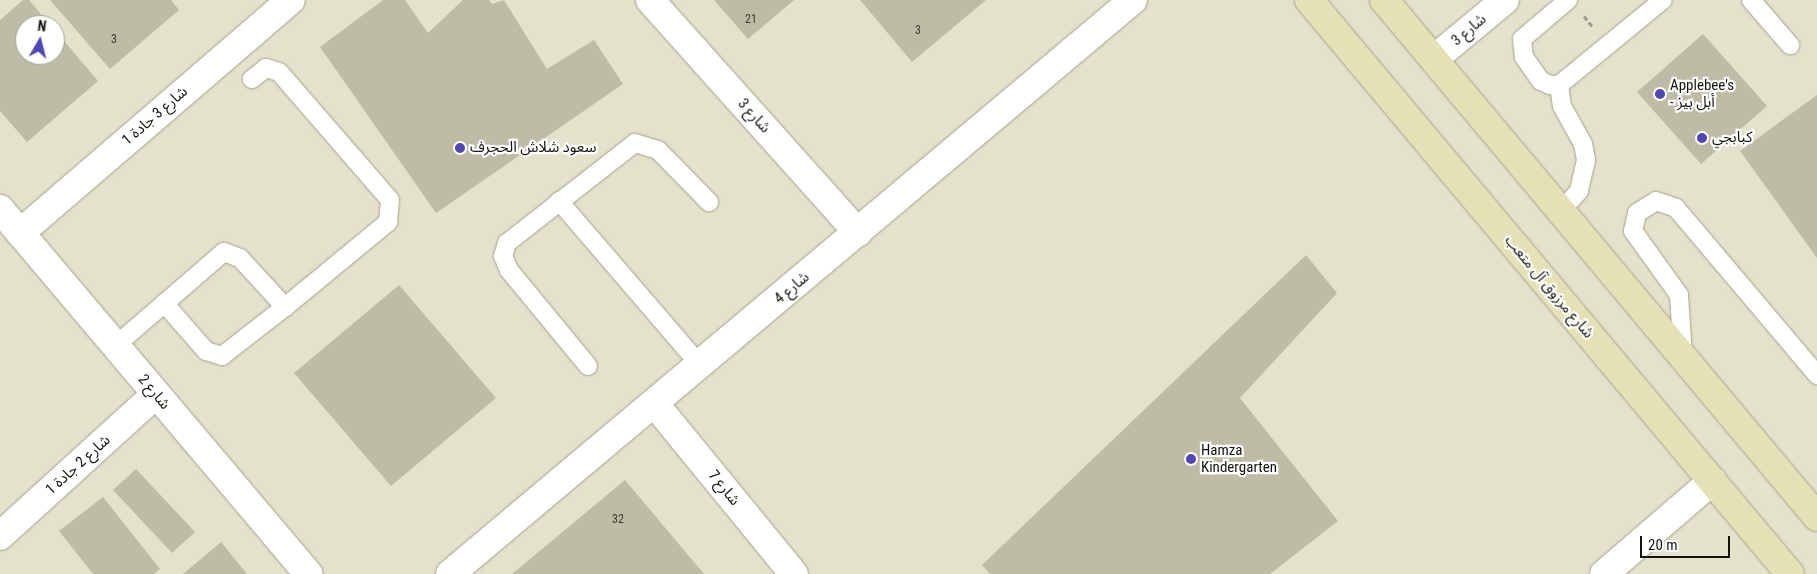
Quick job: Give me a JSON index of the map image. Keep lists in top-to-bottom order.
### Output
{
  "streets": {
    "main road": ["شارع مرزوق آل متعب"],
    "street": [
      "شارع 3",
      "شارع 3 جادة 1",
      "شارع 4",
      "شارع 2",
      "شارع 2 جادة 1",
      "شارع 7"
    ]
  },
  "crossings": [
    ["شارع 3", "شارع 4"],
    ["شارع 3 جادة 1", "شارع 2"],
    ["شارع 4", "شارع 7"],
    ["شارع 2", "شارع 2 جادة 1"]
  ],
  "places": [
    "Applebee's - أبل بيز",
    "كبابجي",
    "سعود شلاش الحجرف",
    "Hamza Kindergarten"
  ],
  "house_numbers": [
    "21",
    "3",
    "3",
    "32"
  ],
  "scale_bar": "20 m",
  "north": "top"
}
